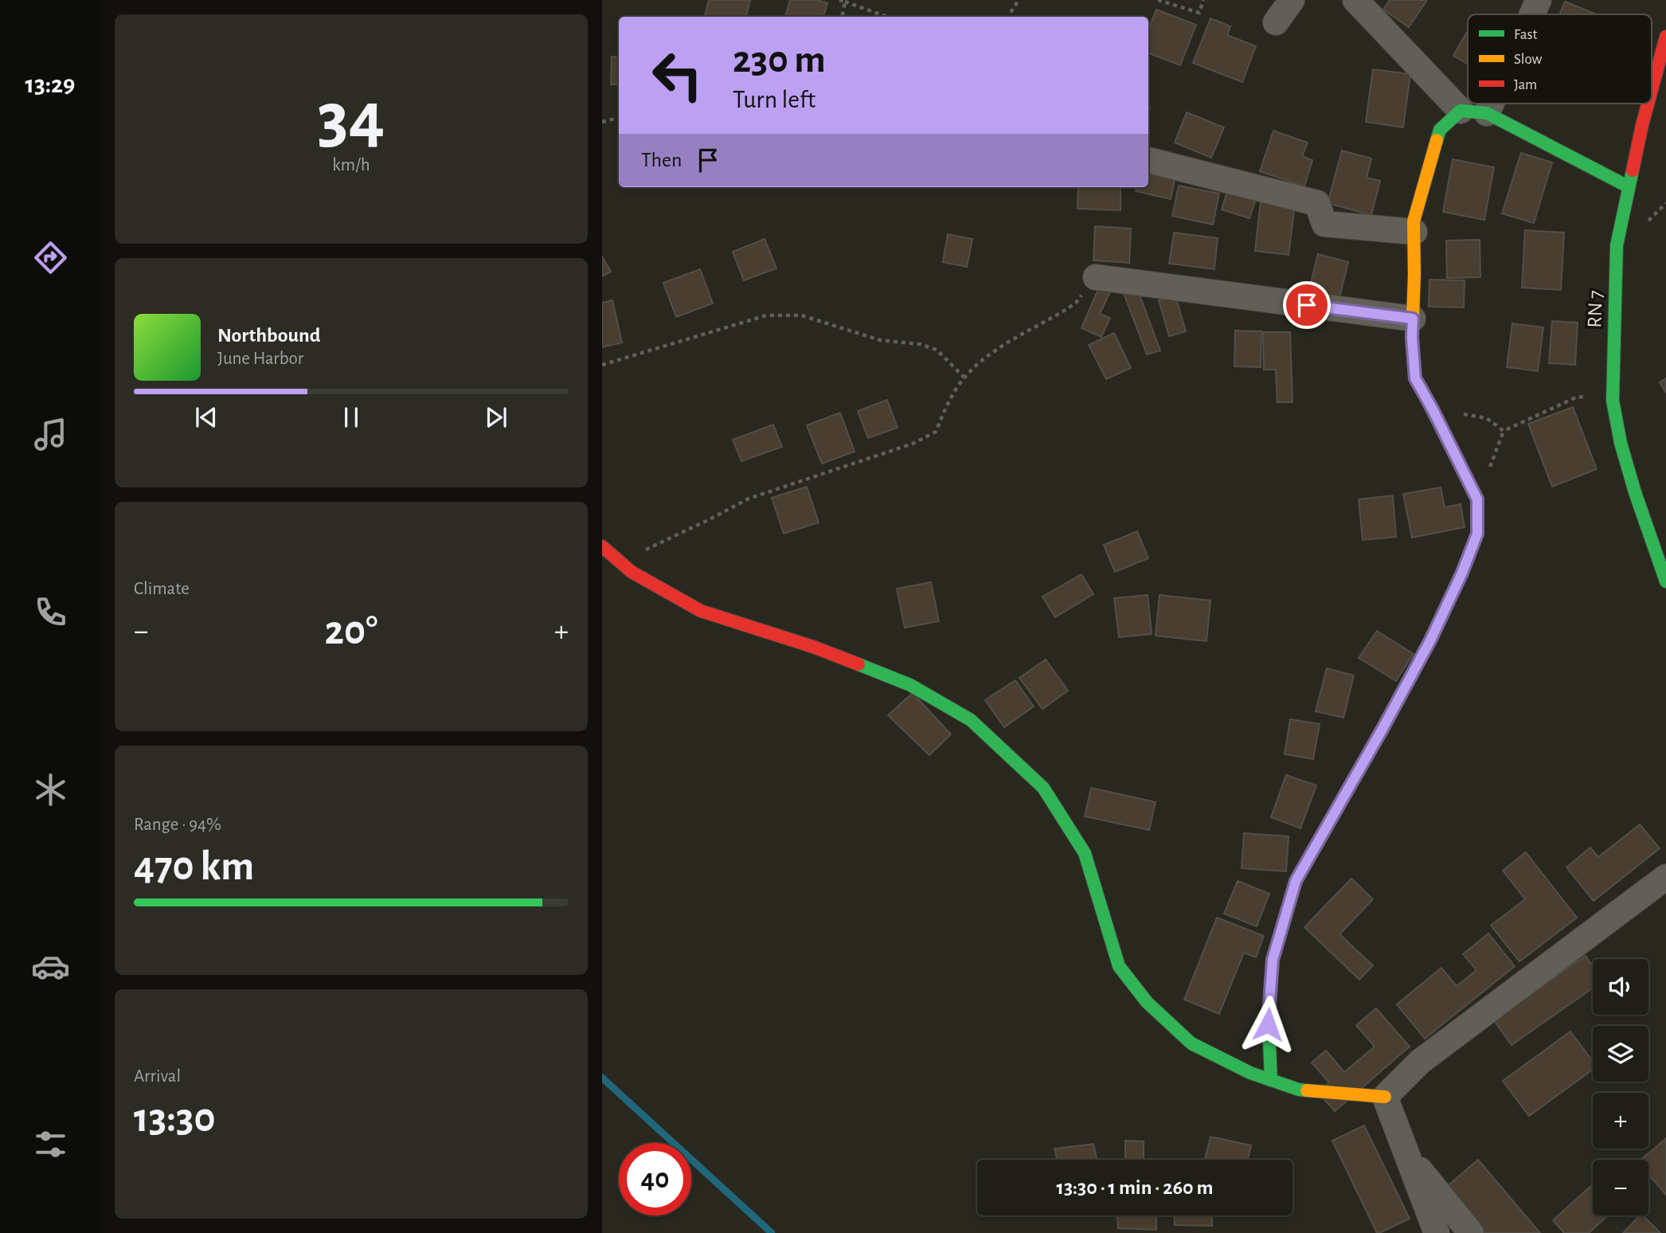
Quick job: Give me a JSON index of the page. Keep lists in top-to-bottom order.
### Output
{
  "streets": {
    "street": ["RN 7"]
  },
  "legend": ["Fast", "Slow", "Jam"],
  "page": {
    "tabs": "13:29",
    "tile": [
      ["34", "km/h"],
      "Climate",
      ["Range · 94%", "470 km"],
      ["Arrival", "13:30"]
    ],
    "turn": ["230 m", "Turn left"],
    "then": "Then",
    "song": ["Northbound", "June Harbor"],
    "heat": ["−", "20°", "+"],
    "map_buttons": ["+", "−"],
    "limit": "40",
    "trip": "13:30 · 1 min · 260 m"
  }
}
